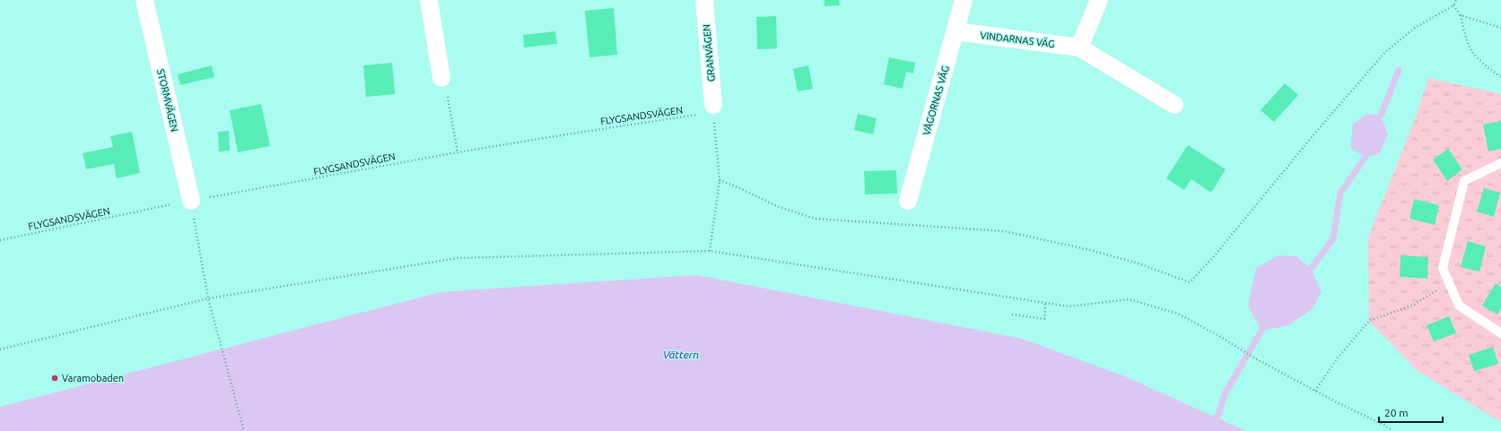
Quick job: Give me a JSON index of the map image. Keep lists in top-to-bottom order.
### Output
{
  "streets": {
    "street": [
      "VINDARNAS VÄG",
      "GRANVÄGEN",
      "STORMVÄGEN",
      "VÅGORNAS VÄG"
    ],
    "path": ["FLYGSANDSVÄGEN"]
  },
  "crossings": [
    ["VINDARNAS VÄG", "VÅGORNAS VÄG"],
    ["GRANVÄGEN", "FLYGSANDSVÄGEN"],
    ["STORMVÄGEN", "FLYGSANDSVÄGEN"]
  ],
  "water": ["Vättern"],
  "places": ["Varamobaden"],
  "scale_bar": "20 m"
}
